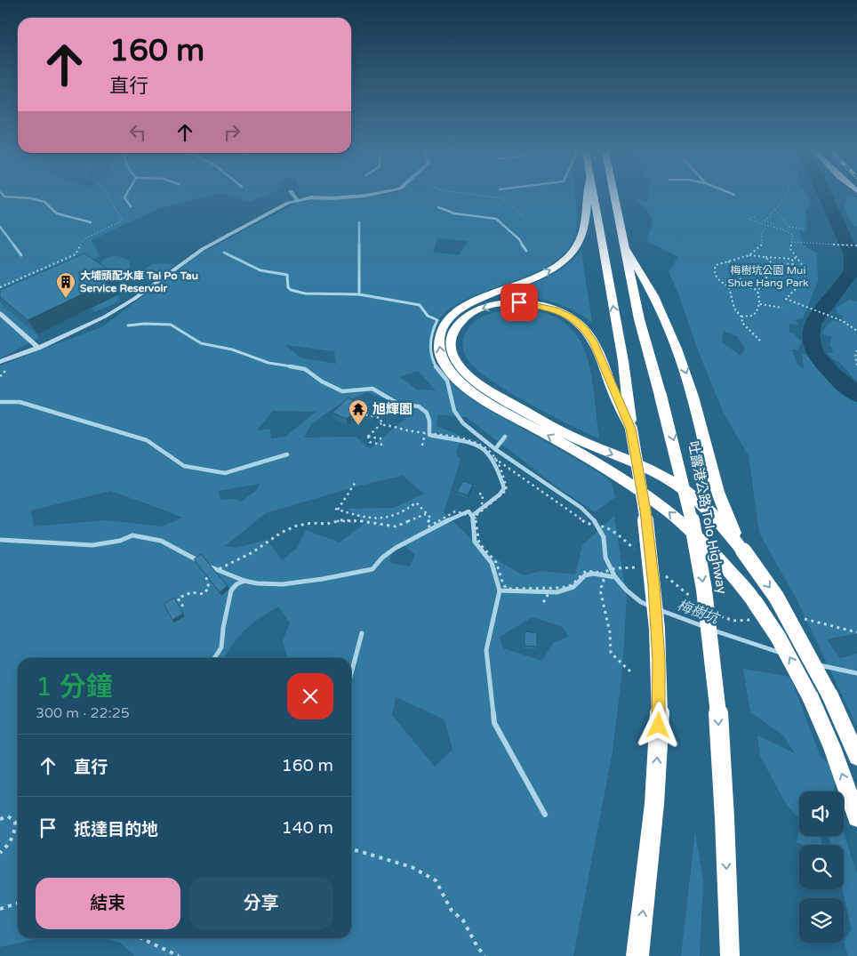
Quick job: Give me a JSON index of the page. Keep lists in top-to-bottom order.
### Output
{
  "streets": {
    "highway": ["吐露港公路 Tolo Highway"]
  },
  "water": ["梅樹坑"],
  "parks": ["梅樹坑公園 Mui Shue Hang Park"],
  "places": {
    "building": ["大埔頭配水庫 Tai Po Tau Service Reservoir"],
    "temple": ["旭輝園"]
  },
  "page": {
    "turn": ["160 m", "直行"],
    "heading": ["1 分鐘", "300 m · 22:25"],
    "list": [
      {
        "name": "直行",
        "value": "160 m"
      },
      {
        "name": "抵達目的地",
        "value": "140 m"
      }
    ],
    "buttons": ["結束", "分享"]
  }
}
